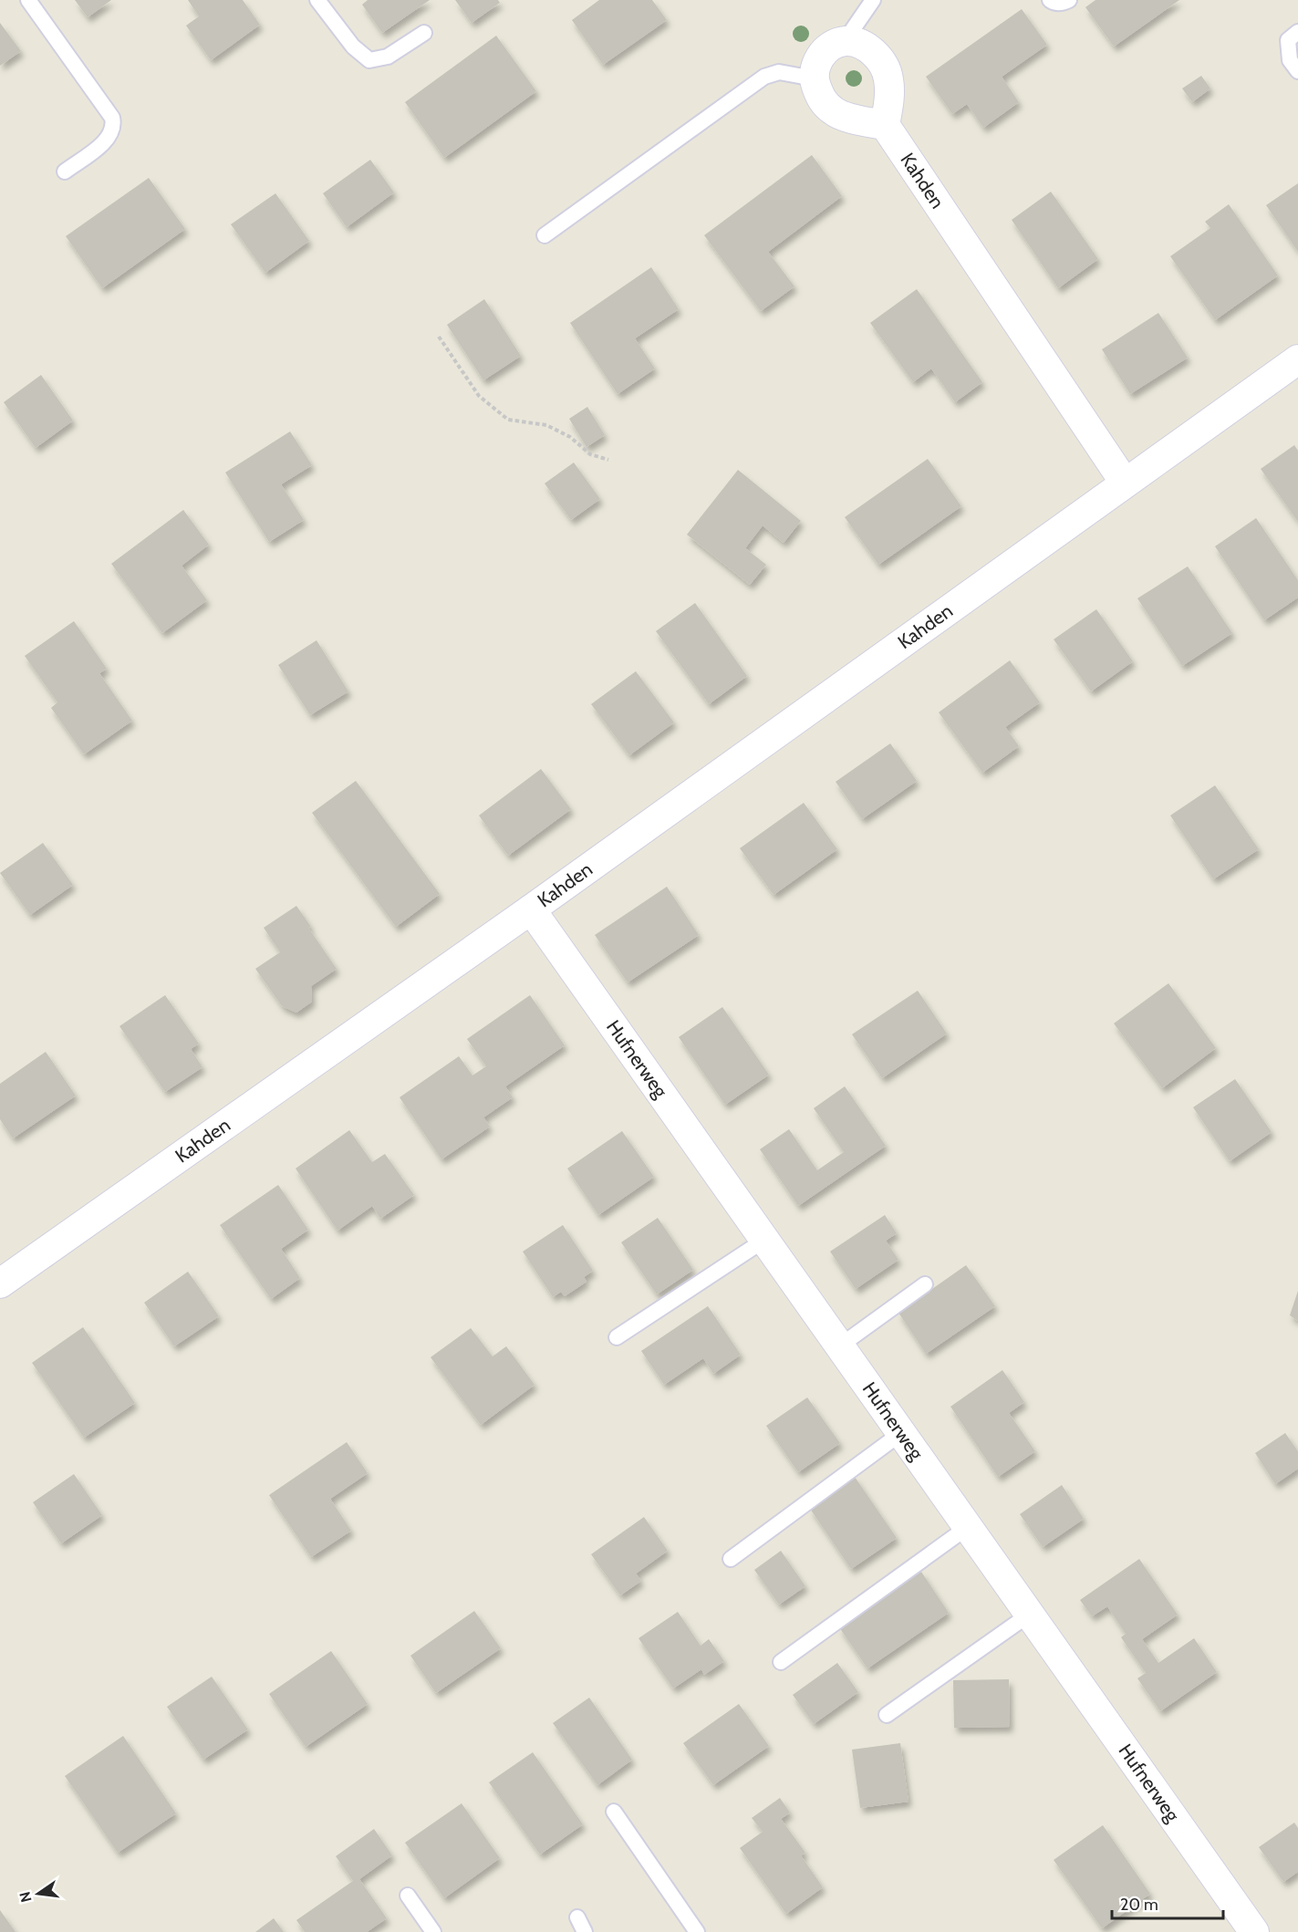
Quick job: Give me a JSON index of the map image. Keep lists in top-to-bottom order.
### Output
{
  "streets": {
    "street": ["Kahden", "Hufnerweg"]
  },
  "crossings": [
    ["Kahden", "Hufnerweg"]
  ],
  "scale_bar": "20 m",
  "north": "left"
}
